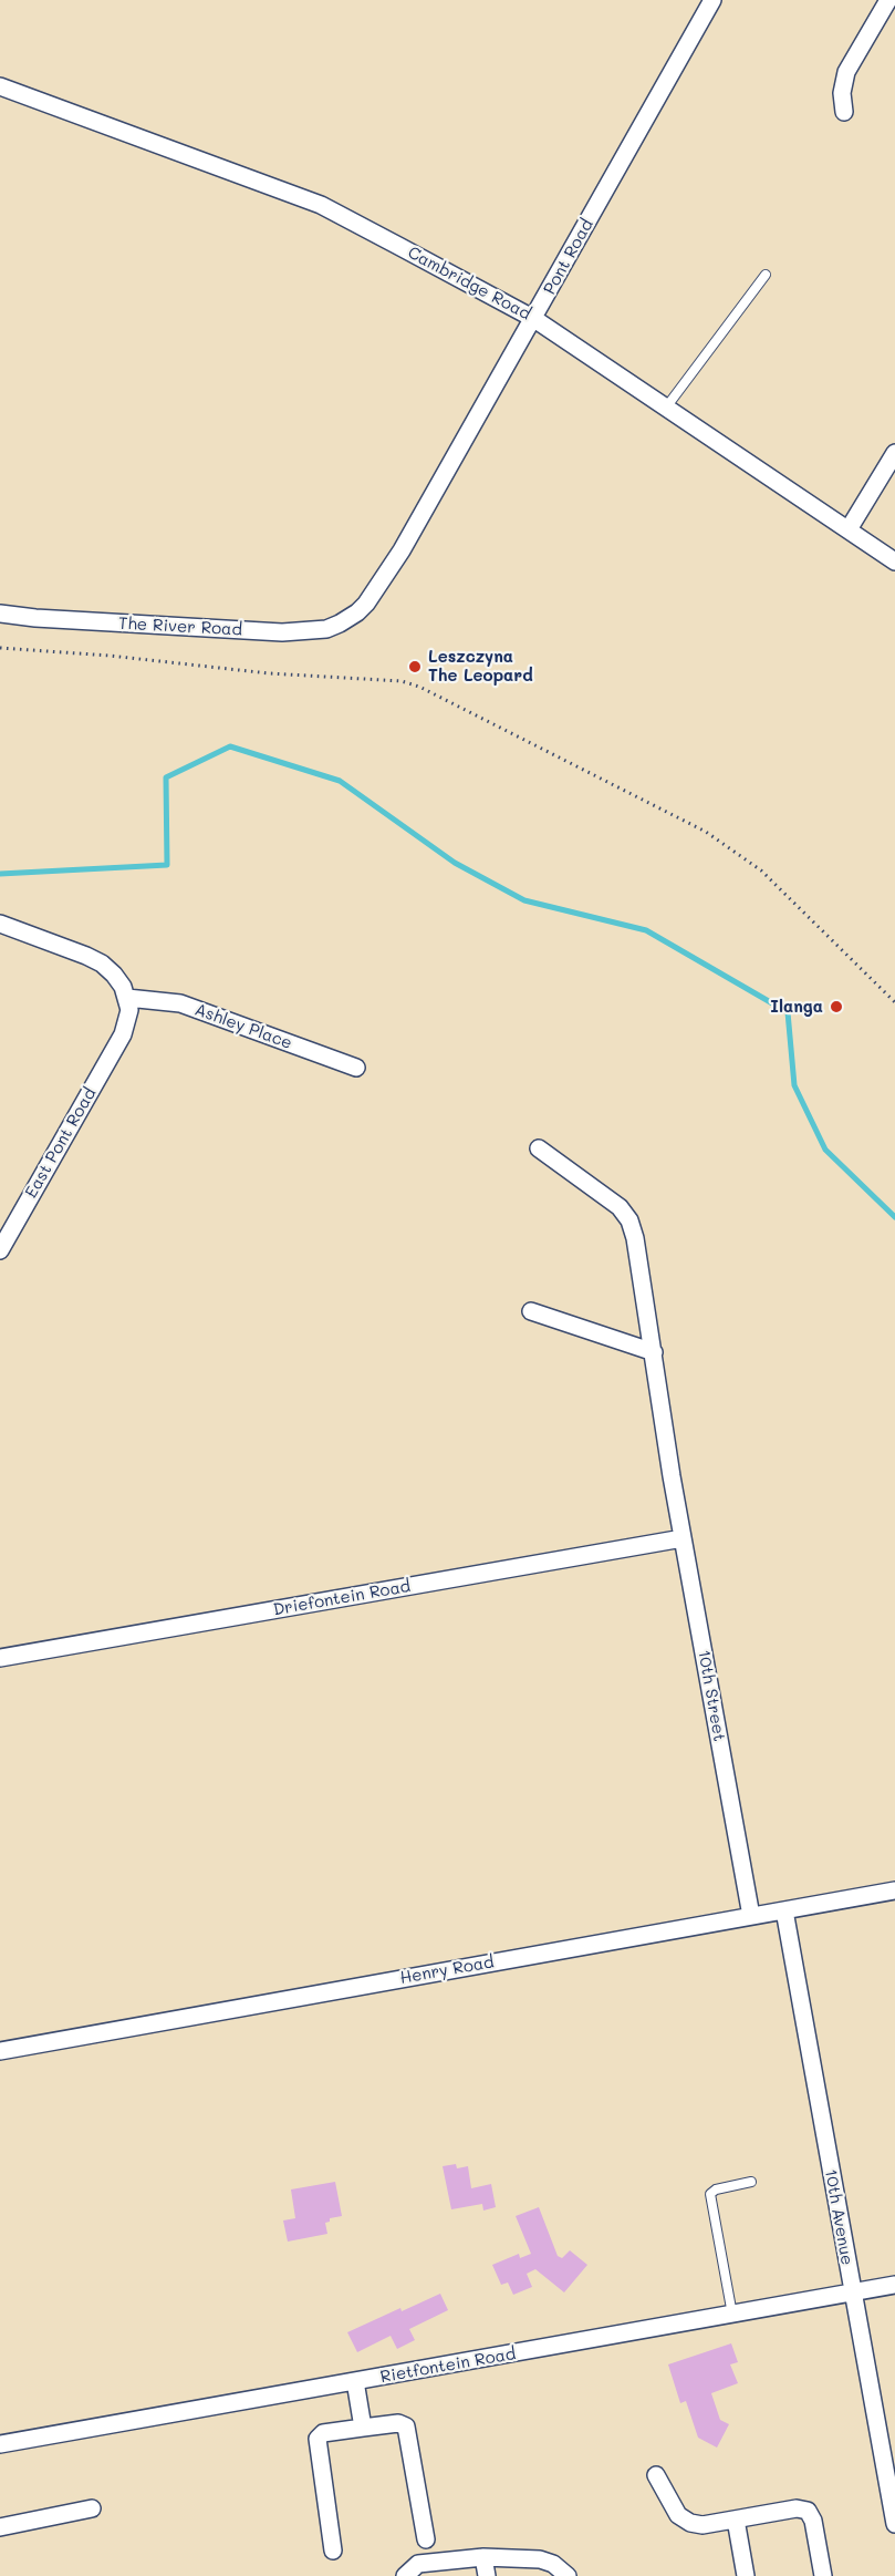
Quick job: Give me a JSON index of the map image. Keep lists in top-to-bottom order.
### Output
{
  "streets": {
    "street": [
      "Pont Road",
      "Cambridge Road",
      "The River Road",
      "Ashley Place",
      "East Pont Road",
      "Driefontein Road",
      "10th Street",
      "Henry Road",
      "10th Avenue",
      "Rietfontein Road"
    ]
  },
  "crossings": [
    ["Pont Road", "Cambridge Road"],
    ["Pont Road", "The River Road"],
    ["Ashley Place", "East Pont Road"],
    ["Driefontein Road", "10th Street"],
    ["10th Street", "Henry Road"],
    ["Henry Road", "10th Avenue"],
    ["10th Avenue", "Rietfontein Road"]
  ],
  "places": ["Leszczyna The Leopard", "Ilanga"]
}
